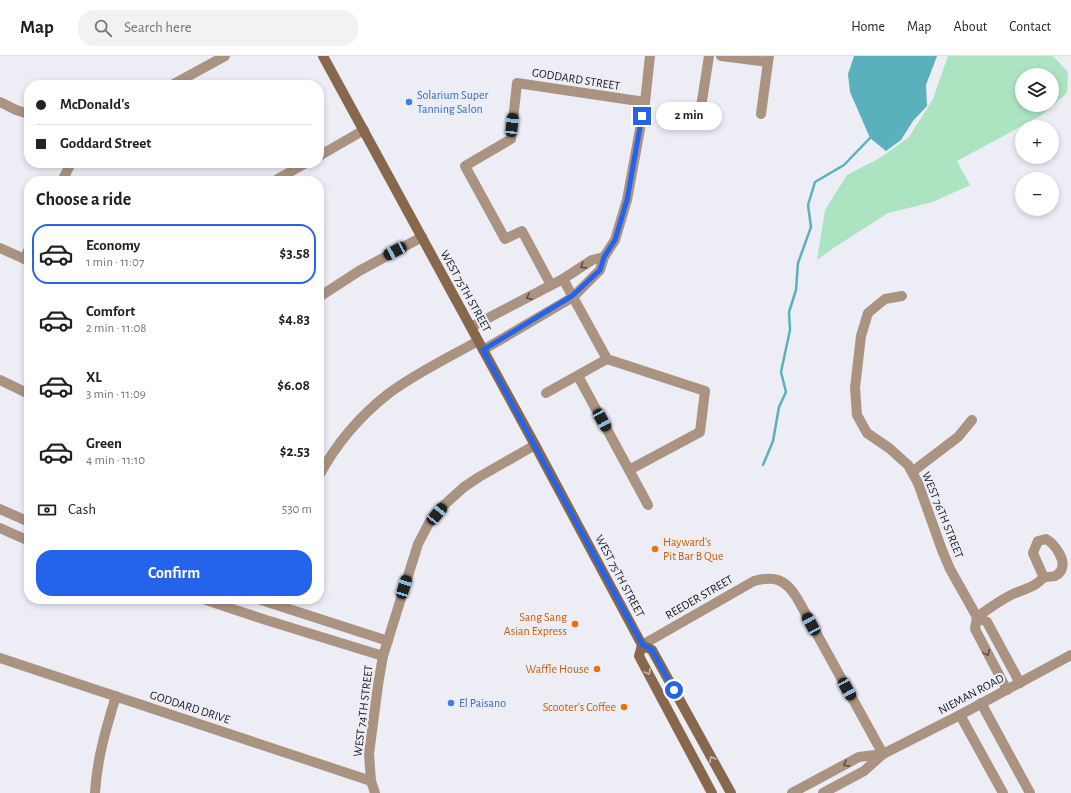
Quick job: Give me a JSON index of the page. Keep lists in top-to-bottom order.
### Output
{
  "streets": {
    "main road": ["WEST 75TH STREET"],
    "street": [
      "GODDARD STREET",
      "WEST 76TH STREET",
      "REEDER STREET",
      "NIEMAN ROAD",
      "GODDARD DRIVE",
      "WEST 74TH STREET"
    ]
  },
  "crossings": [
    ["WEST 75TH STREET", "REEDER STREET"],
    ["WEST 75TH STREET", "WEST 74TH STREET"],
    ["WEST 76TH STREET", "NIEMAN ROAD"],
    ["REEDER STREET", "NIEMAN ROAD"],
    ["GODDARD DRIVE", "WEST 74TH STREET"]
  ],
  "places": [
    "Solarium Super Tanning Salon",
    "Hayward's Pit Bar B Que",
    "Sang Sang Asian Express",
    "Waffle House",
    "El Paisano",
    "Scooter's Coffee"
  ],
  "page": {
    "header": "Map",
    "search": "Search here",
    "nav": [
      "Home",
      "Map",
      "About",
      "Contact"
    ],
    "map_buttons": ["+", "−"],
    "banner": ["McDonald's", "Goddard Street"],
    "bubble": "2 min",
    "heading": "Choose a ride",
    "list": [
      {
        "name": "Economy",
        "note": "1 min · 11:07",
        "value": "$3.58"
      },
      {
        "name": "Comfort",
        "note": "2 min · 11:08",
        "value": "$4.83"
      },
      {
        "name": "XL",
        "note": "3 min · 11:09",
        "value": "$6.08"
      },
      {
        "name": "Green",
        "note": "4 min · 11:10",
        "value": "$2.53"
      }
    ],
    "pay": ["Cash", "530 m"],
    "buttons": "Confirm"
  }
}
